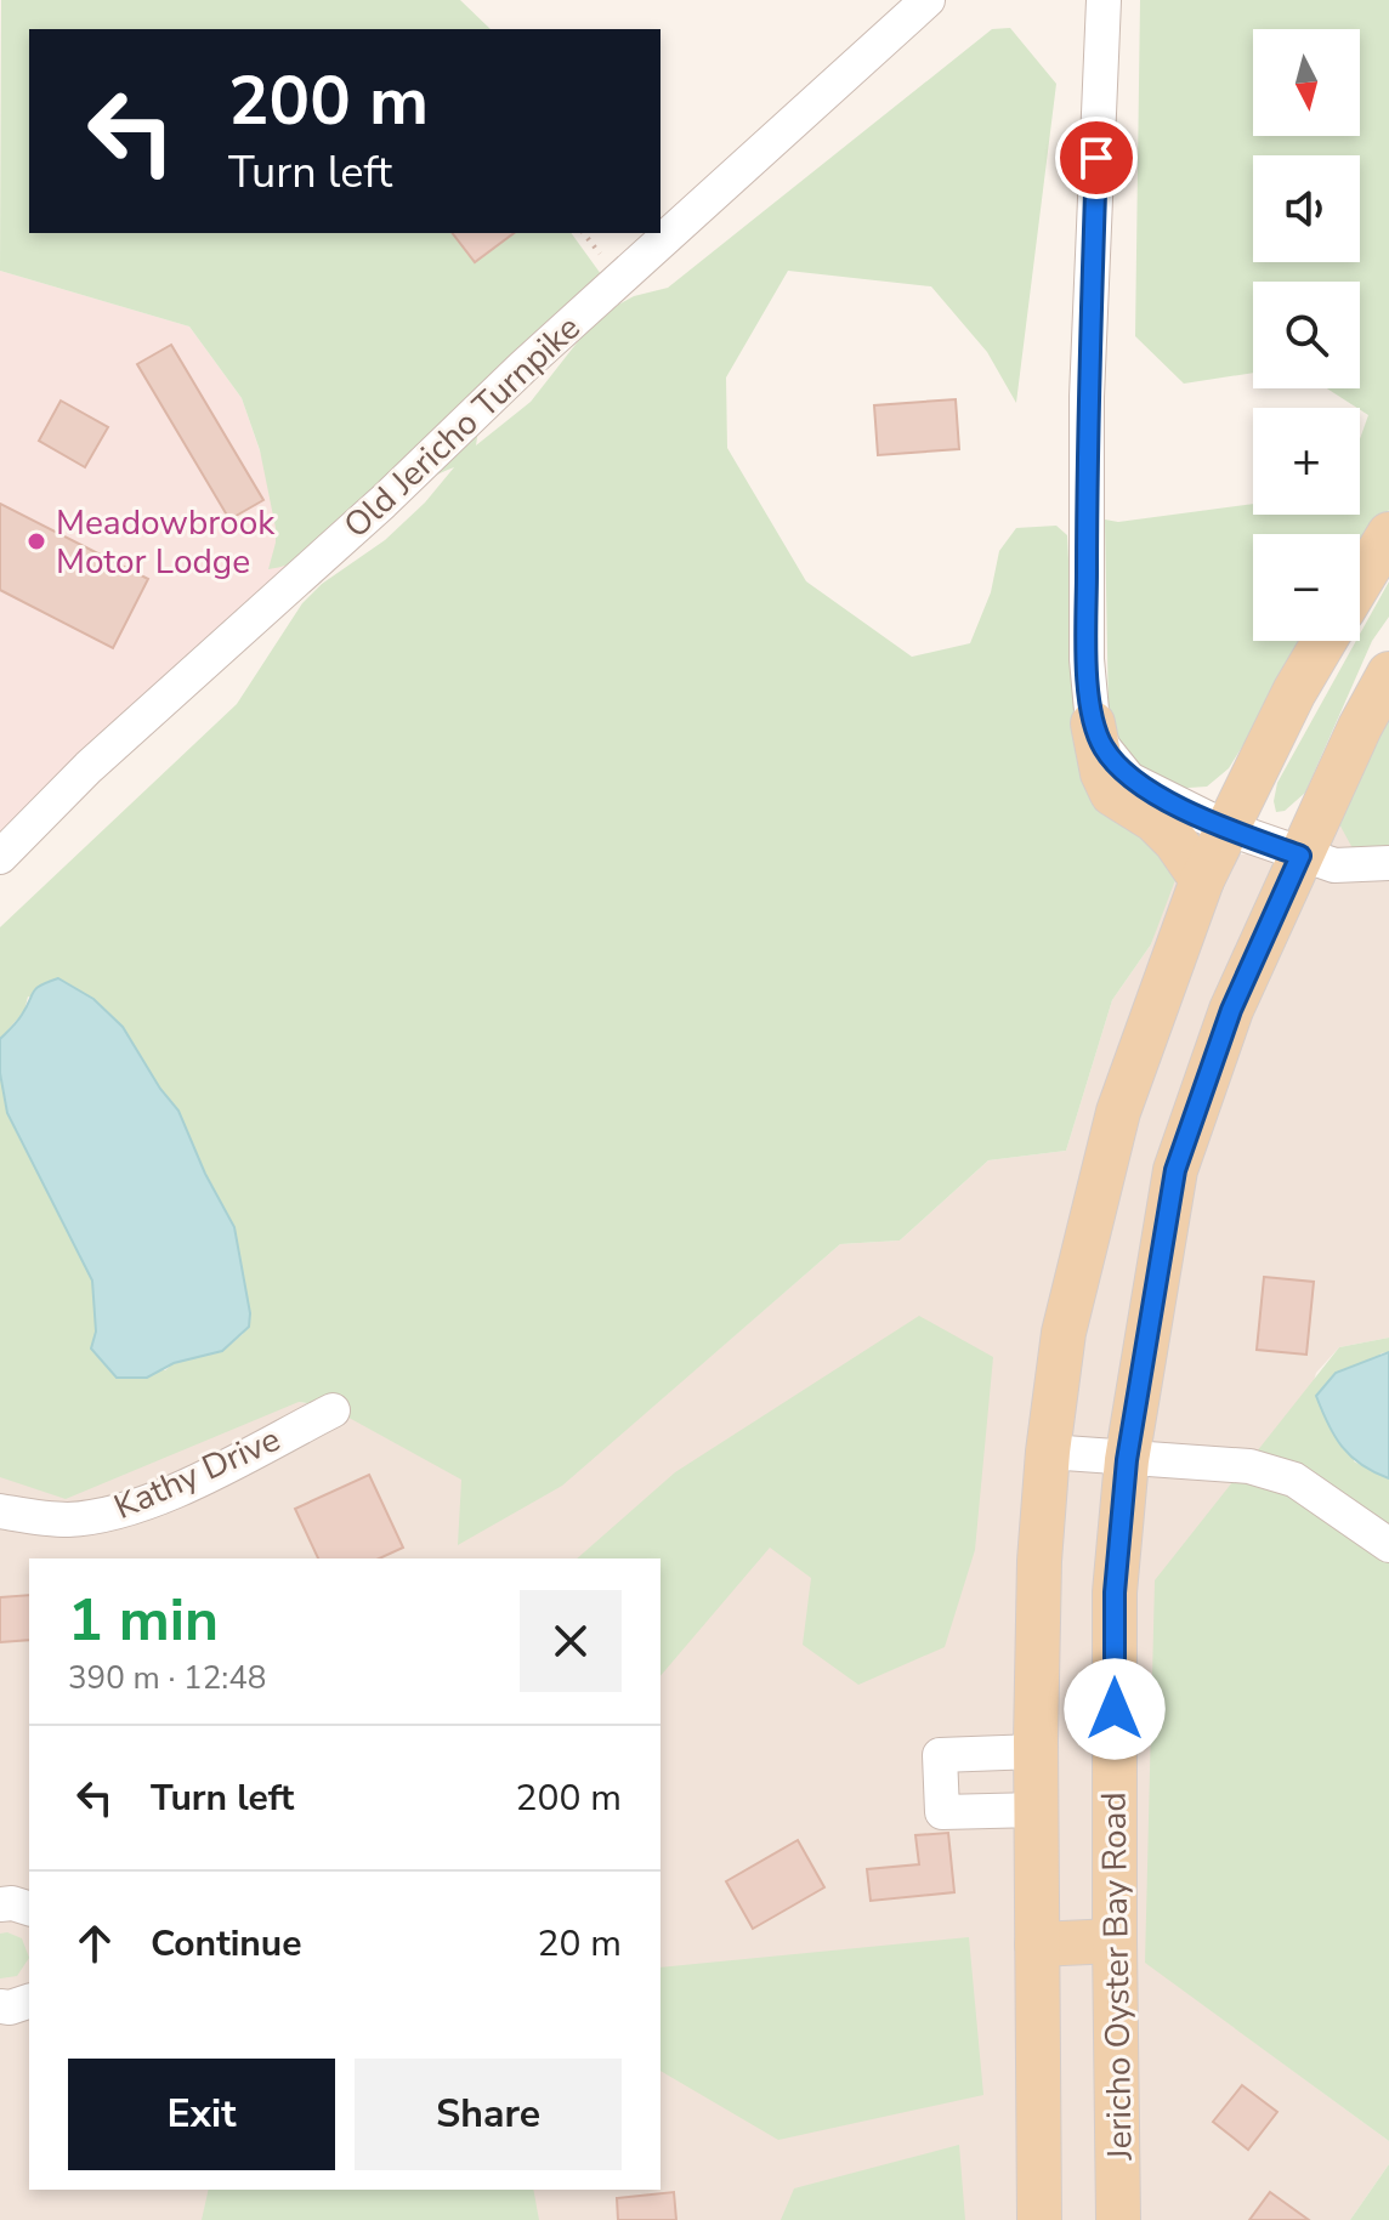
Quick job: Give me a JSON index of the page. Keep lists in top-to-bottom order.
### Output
{
  "streets": {
    "main road": ["Jericho Oyster Bay Road"],
    "street": ["Old Jericho Turnpike", "Kathy Drive"]
  },
  "places": ["Meadowbrook Motor Lodge"],
  "north": "bottom",
  "page": {
    "map_buttons": ["+", "−"],
    "turn": ["200 m", "Turn left"],
    "heading": ["1 min", "390 m · 12:48"],
    "list": [
      {
        "name": "Turn left",
        "value": "200 m"
      },
      {
        "name": "Continue",
        "value": "20 m"
      }
    ],
    "buttons": ["Exit", "Share"]
  }
}
